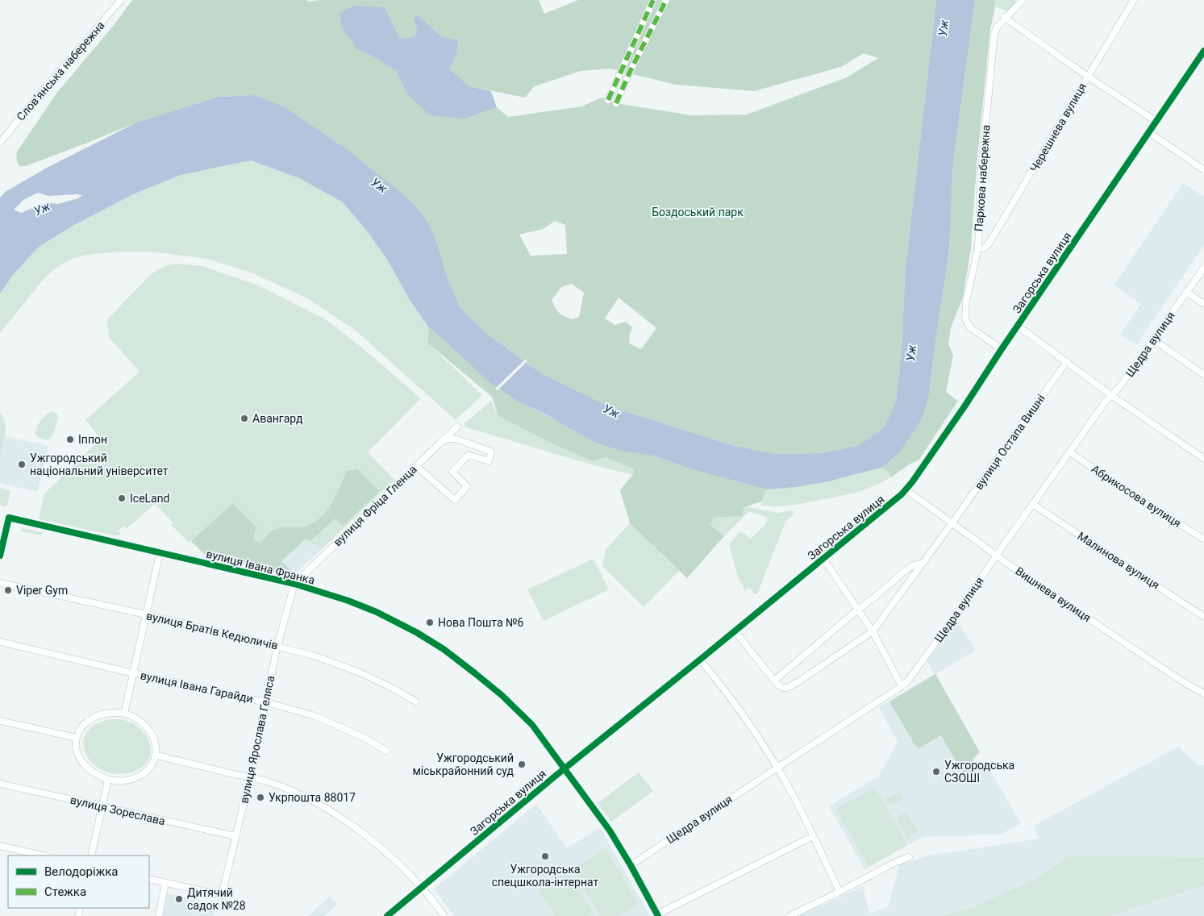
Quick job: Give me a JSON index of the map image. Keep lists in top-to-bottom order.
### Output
{
  "streets": {
    "street": [
      "Словʼянська набережна",
      "Черешнева вулиця",
      "Паркова набережна",
      "Загорська вулиця",
      "Щедра вулиця",
      "вулиця Остапа Вишні",
      "Абрикосова вулиця",
      "вулиця Фріца Гленца",
      "Малинова вулиця",
      "вулиця Івана Франка",
      "Вишнева вулиця",
      "вулиця Братів Кедюличів",
      "вулиця Івана Гарайди",
      "вулиця Ярослава Геляса",
      "вулиця Зореслава"
    ]
  },
  "crossings": [
    ["Черешнева вулиця", "Паркова набережна"],
    ["Паркова набережна", "Загорська вулиця"],
    ["Загорська вулиця", "вулиця Івана Франка"],
    ["Загорська вулиця", "Вишнева вулиця"],
    ["Щедра вулиця", "Абрикосова вулиця"],
    ["Щедра вулиця", "Малинова вулиця"],
    ["Щедра вулиця", "вулиця Івана Франка"],
    ["Щедра вулиця", "Вишнева вулиця"],
    ["вулиця Остапа Вишні", "Вишнева вулиця"],
    ["вулиця Фріца Гленца", "вулиця Івана Франка"],
    ["вулиця Фріца Гленца", "вулиця Ярослава Геляса"],
    ["вулиця Івана Франка", "вулиця Ярослава Геляса"],
    ["вулиця Братів Кедюличів", "вулиця Ярослава Геляса"],
    ["вулиця Івана Гарайди", "вулиця Ярослава Геляса"],
    ["вулиця Ярослава Геляса", "вулиця Зореслава"]
  ],
  "water": ["Уж"],
  "parks": ["Боздоський парк"],
  "places": [
    "Авангард",
    "Іппон",
    "Ужгородський національний університет",
    "IceLand",
    "Viper Gym",
    "Нова Пошта №6",
    "Ужгородський міськрайонний суд",
    "Ужгородська СЗОШІ",
    "Укрпошта 88017",
    "Ужгородська спецшкола-інтернат",
    "Дитячий садок №28"
  ],
  "legend": ["Велодоріжка", "Стежка"]
}
